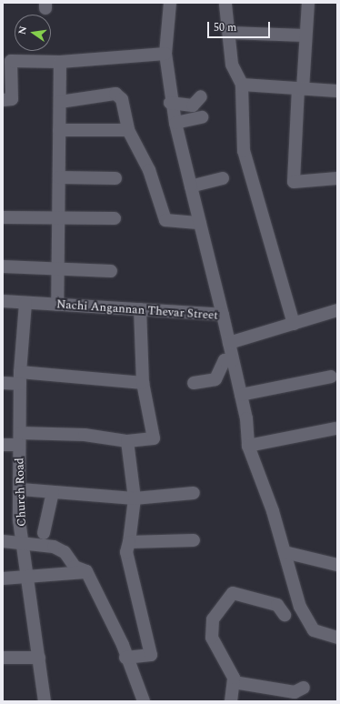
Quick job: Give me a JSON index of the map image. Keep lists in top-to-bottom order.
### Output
{
  "streets": {
    "street": ["Nachi Angannan Thevar Street", "Church Road"]
  },
  "crossings": [
    ["Nachi Angannan Thevar Street", "Church Road"]
  ],
  "scale_bar": "50 m",
  "north": "left"
}
